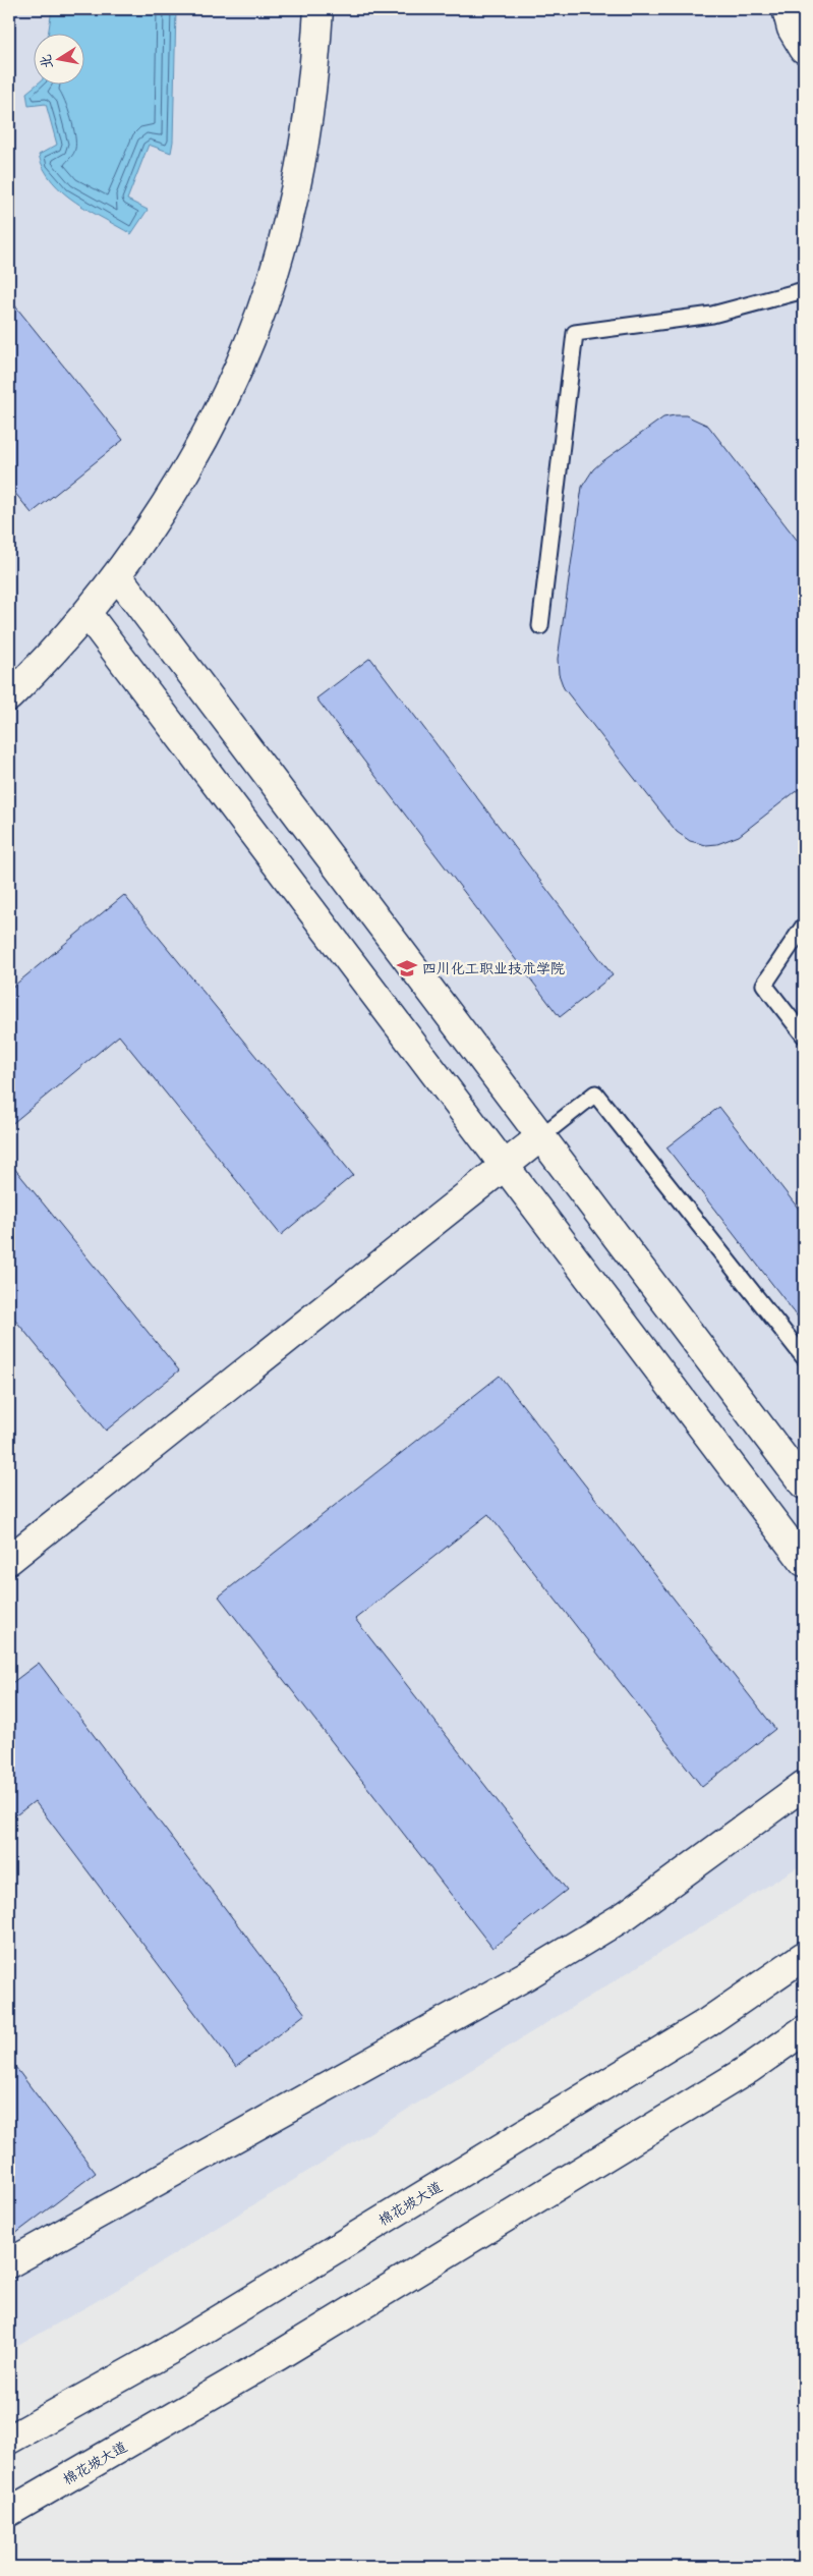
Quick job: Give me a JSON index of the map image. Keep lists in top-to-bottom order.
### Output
{
  "streets": {
    "street": ["棉花坡大道"]
  },
  "places": {
    "school or university": ["四川化工职业技术学院"]
  },
  "north": "left"
}
